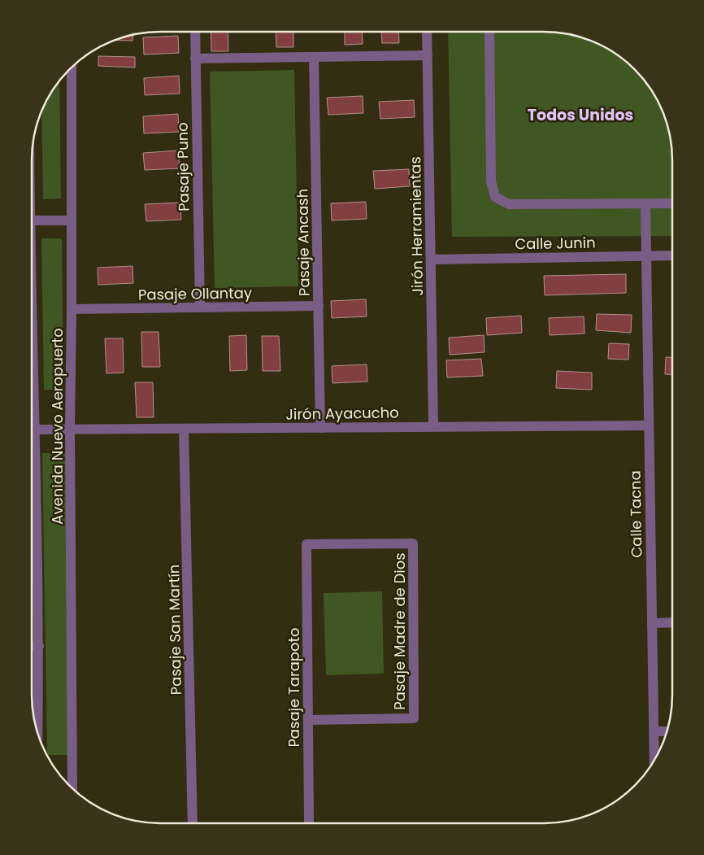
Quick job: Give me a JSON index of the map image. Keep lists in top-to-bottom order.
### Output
{
  "streets": {
    "street": [
      "Pasaje Puno",
      "Jirón Herramientas",
      "Pasaje Ancash",
      "Calle Junin",
      "Pasaje Ollantay",
      "Jirón Ayacucho",
      "Avenida Nuevo Aeropuerto",
      "Calle Tacna",
      "Pasaje San Martín",
      "Pasaje Madre de Dios",
      "Pasaje Tarapoto"
    ]
  },
  "crossings": [
    ["Pasaje Puno", "Pasaje Ollantay"],
    ["Jirón Herramientas", "Calle Junin"],
    ["Jirón Herramientas", "Jirón Ayacucho"],
    ["Pasaje Ancash", "Pasaje Ollantay"],
    ["Pasaje Ancash", "Jirón Ayacucho"],
    ["Calle Junin", "Calle Tacna"],
    ["Pasaje Ollantay", "Avenida Nuevo Aeropuerto"],
    ["Jirón Ayacucho", "Avenida Nuevo Aeropuerto"],
    ["Jirón Ayacucho", "Calle Tacna"],
    ["Jirón Ayacucho", "Pasaje San Martín"],
    ["Pasaje Madre de Dios", "Pasaje Tarapoto"]
  ],
  "districts": ["Todos Unidos"]
}
